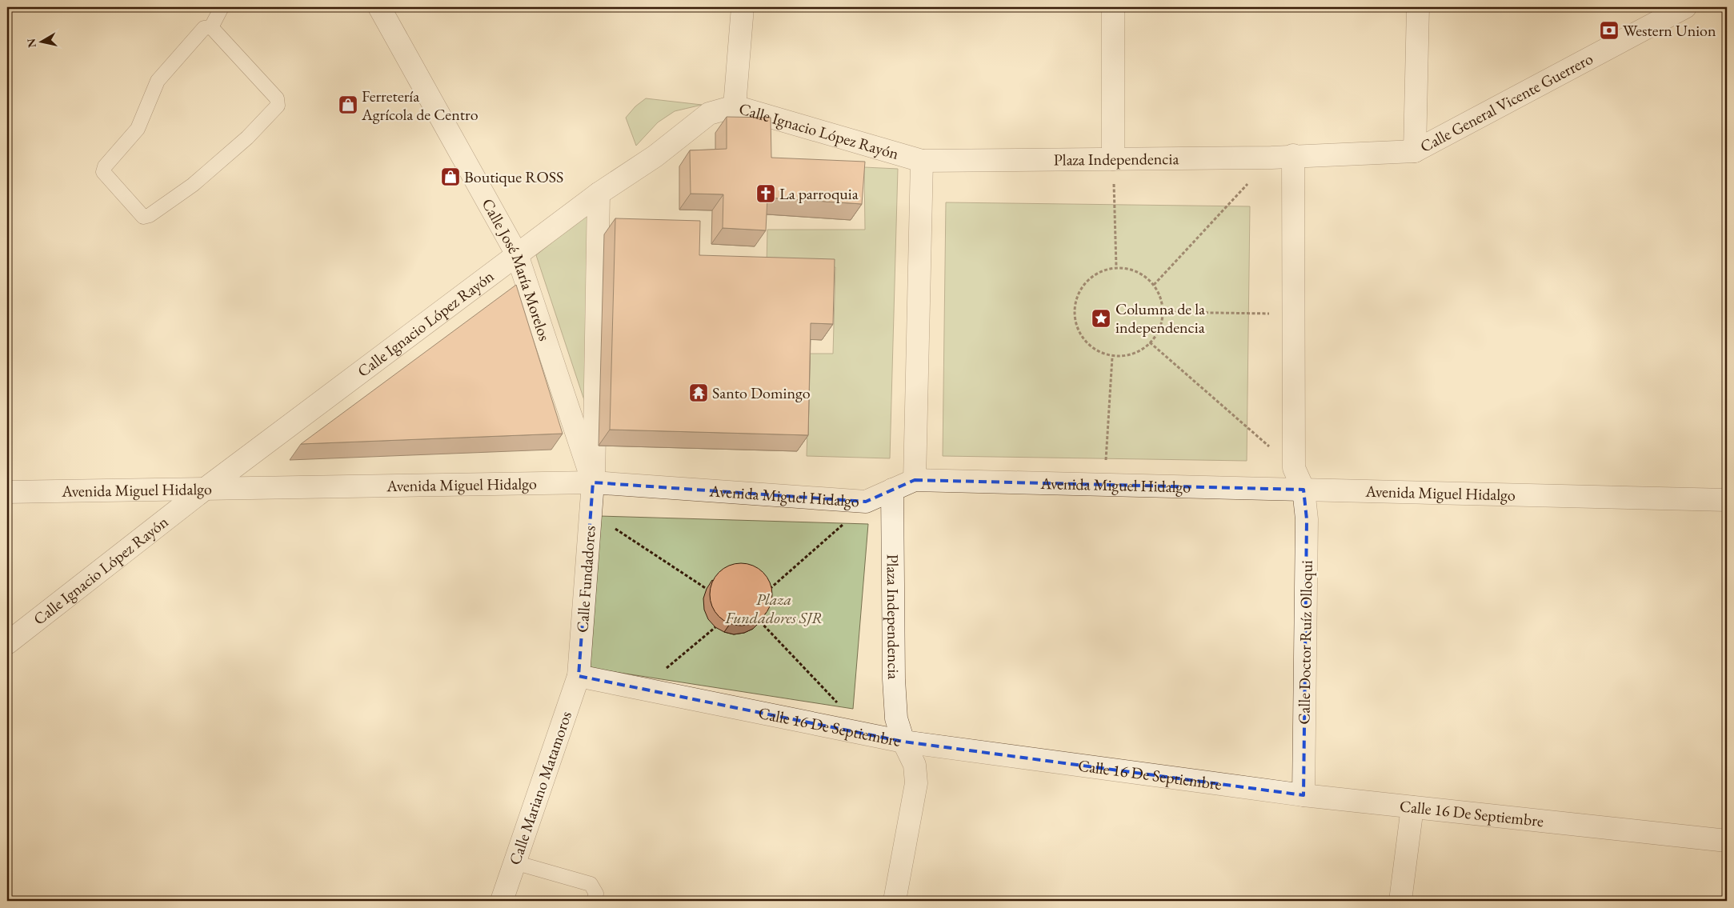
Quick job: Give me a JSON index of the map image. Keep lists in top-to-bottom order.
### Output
{
  "streets": {
    "street": [
      "Calle General Vicente Guerrero",
      "Calle Ignacio López Rayón",
      "Plaza Independencia",
      "Calle José María Morelos",
      "Avenida Miguel Hidalgo",
      "Calle Fundadores",
      "Calle Doctor Ruíz Olloqui",
      "Calle 16 De Septiembre",
      "Calle Mariano Matamoros"
    ]
  },
  "crossings": [
    ["Calle General Vicente Guerrero", "Plaza Independencia"],
    ["Calle Ignacio López Rayón", "Plaza Independencia"],
    ["Calle Ignacio López Rayón", "Calle José María Morelos"],
    ["Calle Ignacio López Rayón", "Avenida Miguel Hidalgo"],
    ["Calle Ignacio López Rayón", "Calle Fundadores"],
    ["Plaza Independencia", "Avenida Miguel Hidalgo"],
    ["Plaza Independencia", "Calle 16 De Septiembre"],
    ["Calle José María Morelos", "Avenida Miguel Hidalgo"],
    ["Calle José María Morelos", "Calle Fundadores"],
    ["Avenida Miguel Hidalgo", "Calle Fundadores"],
    ["Avenida Miguel Hidalgo", "Calle Doctor Ruíz Olloqui"],
    ["Calle Fundadores", "Calle 16 De Septiembre"],
    ["Calle Fundadores", "Calle Mariano Matamoros"],
    ["Calle Doctor Ruíz Olloqui", "Calle 16 De Septiembre"],
    ["Calle 16 De Septiembre", "Calle Mariano Matamoros"]
  ],
  "parks": ["Plaza Fundadores SJR"],
  "places": {
    "bank": ["Western Union"],
    "shop": ["Ferretería Agrícola de Centro", "Boutique ROSS"],
    "church": ["La parroquia"],
    "place": ["Columna de la independencia"],
    "temple": ["Santo Domingo"]
  },
  "north": "left"
}
